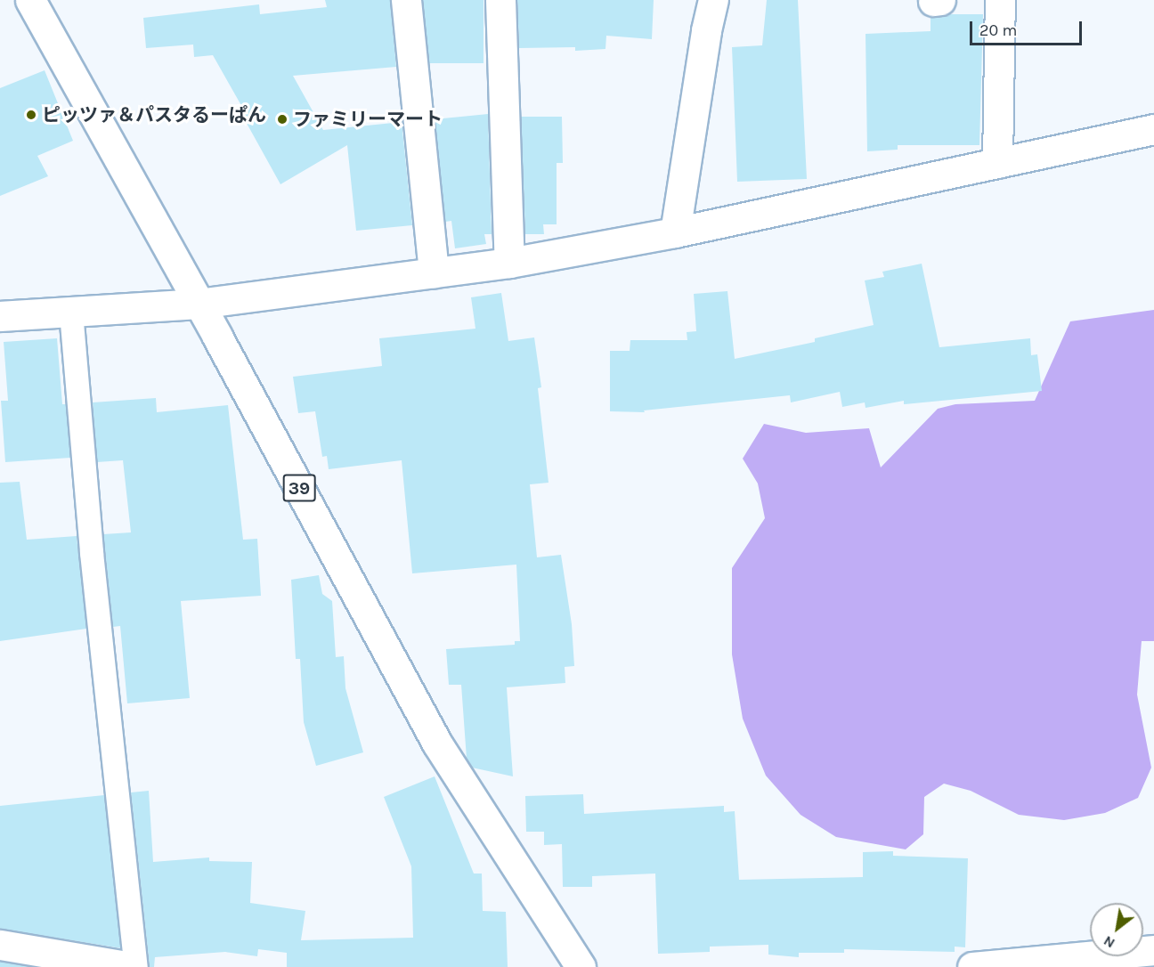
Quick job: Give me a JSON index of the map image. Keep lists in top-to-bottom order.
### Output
{
  "streets": {
    "street": ["39"]
  },
  "places": ["ピッツァ＆パスタるーぱん", "ファミリーマート"],
  "scale_bar": "20 m",
  "north": "bottom left"
}
